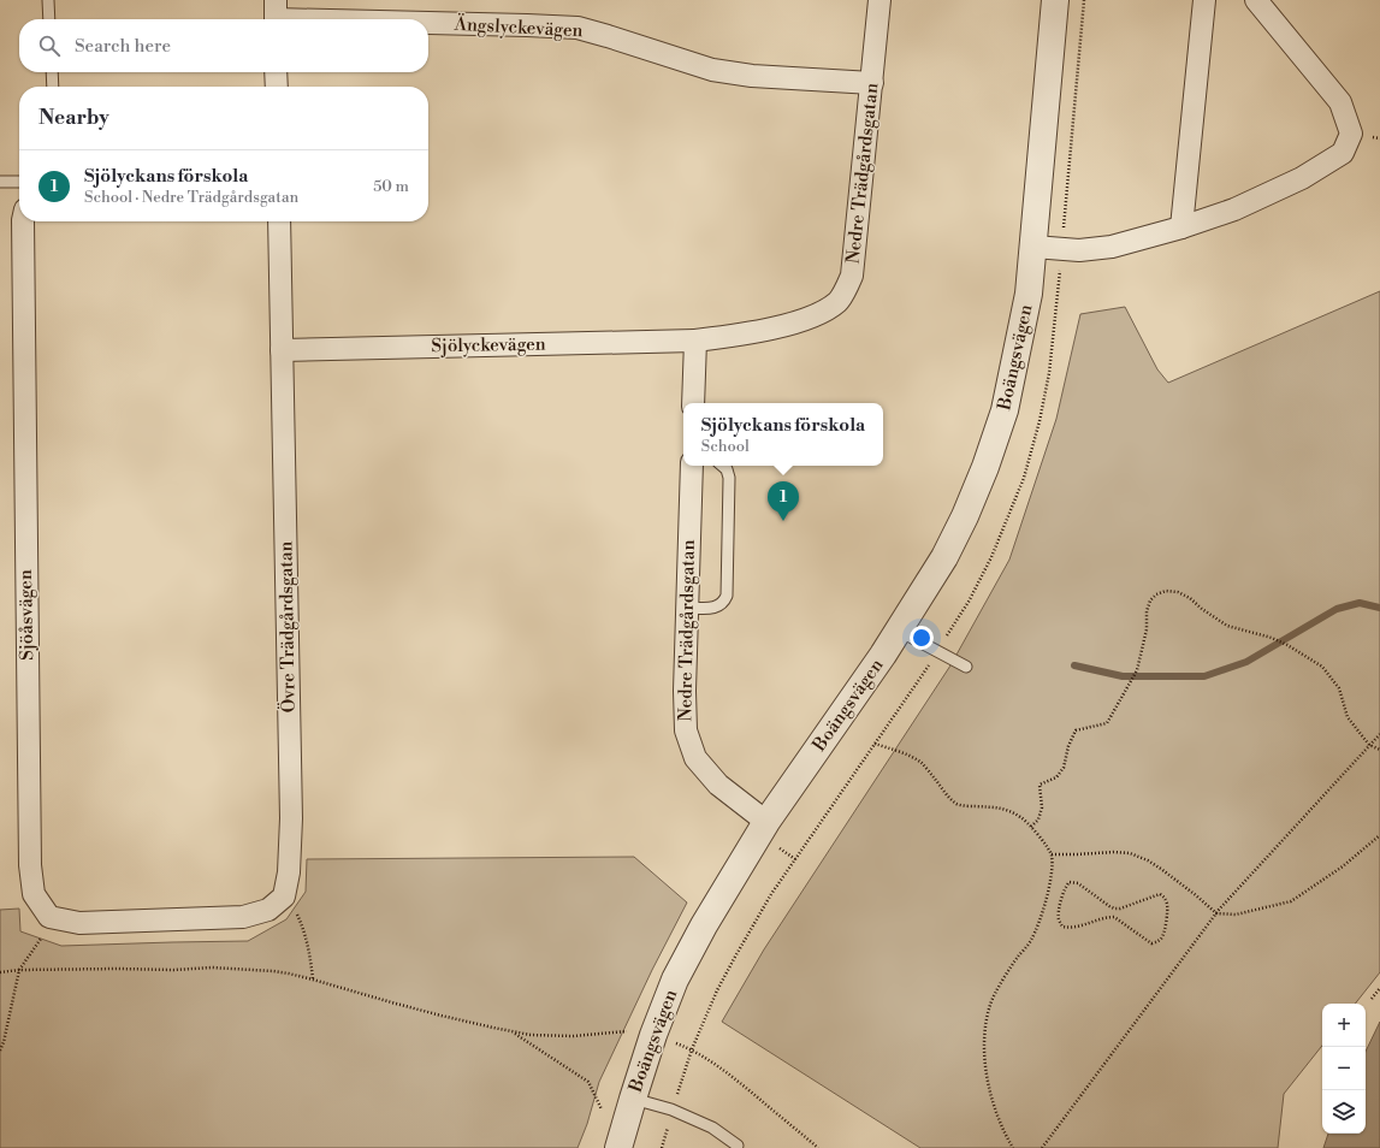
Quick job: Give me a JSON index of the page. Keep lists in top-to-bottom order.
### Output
{
  "streets": {
    "street": [
      "Ängslyckevägen",
      "Nedre Trädgårdsgatan",
      "Sjölyckevägen",
      "Boängsvägen",
      "Sjöåsvägen",
      "Övre Trädgårdsgatan"
    ]
  },
  "crossings": [
    ["Ängslyckevägen", "Nedre Trädgårdsgatan"],
    ["Nedre Trädgårdsgatan", "Sjölyckevägen"],
    ["Nedre Trädgårdsgatan", "Boängsvägen"],
    ["Sjölyckevägen", "Övre Trädgårdsgatan"]
  ],
  "page": {
    "search": "Search here",
    "heading": "Nearby",
    "list": [
      {
        "mark": "1",
        "name": "Sjölyckans förskola",
        "note": "School · Nedre Trädgårdsgatan",
        "value": "50 m"
      }
    ],
    "popup": ["Sjölyckans förskola", "School"],
    "pins": "1",
    "map_buttons": ["+", "−"]
  }
}
